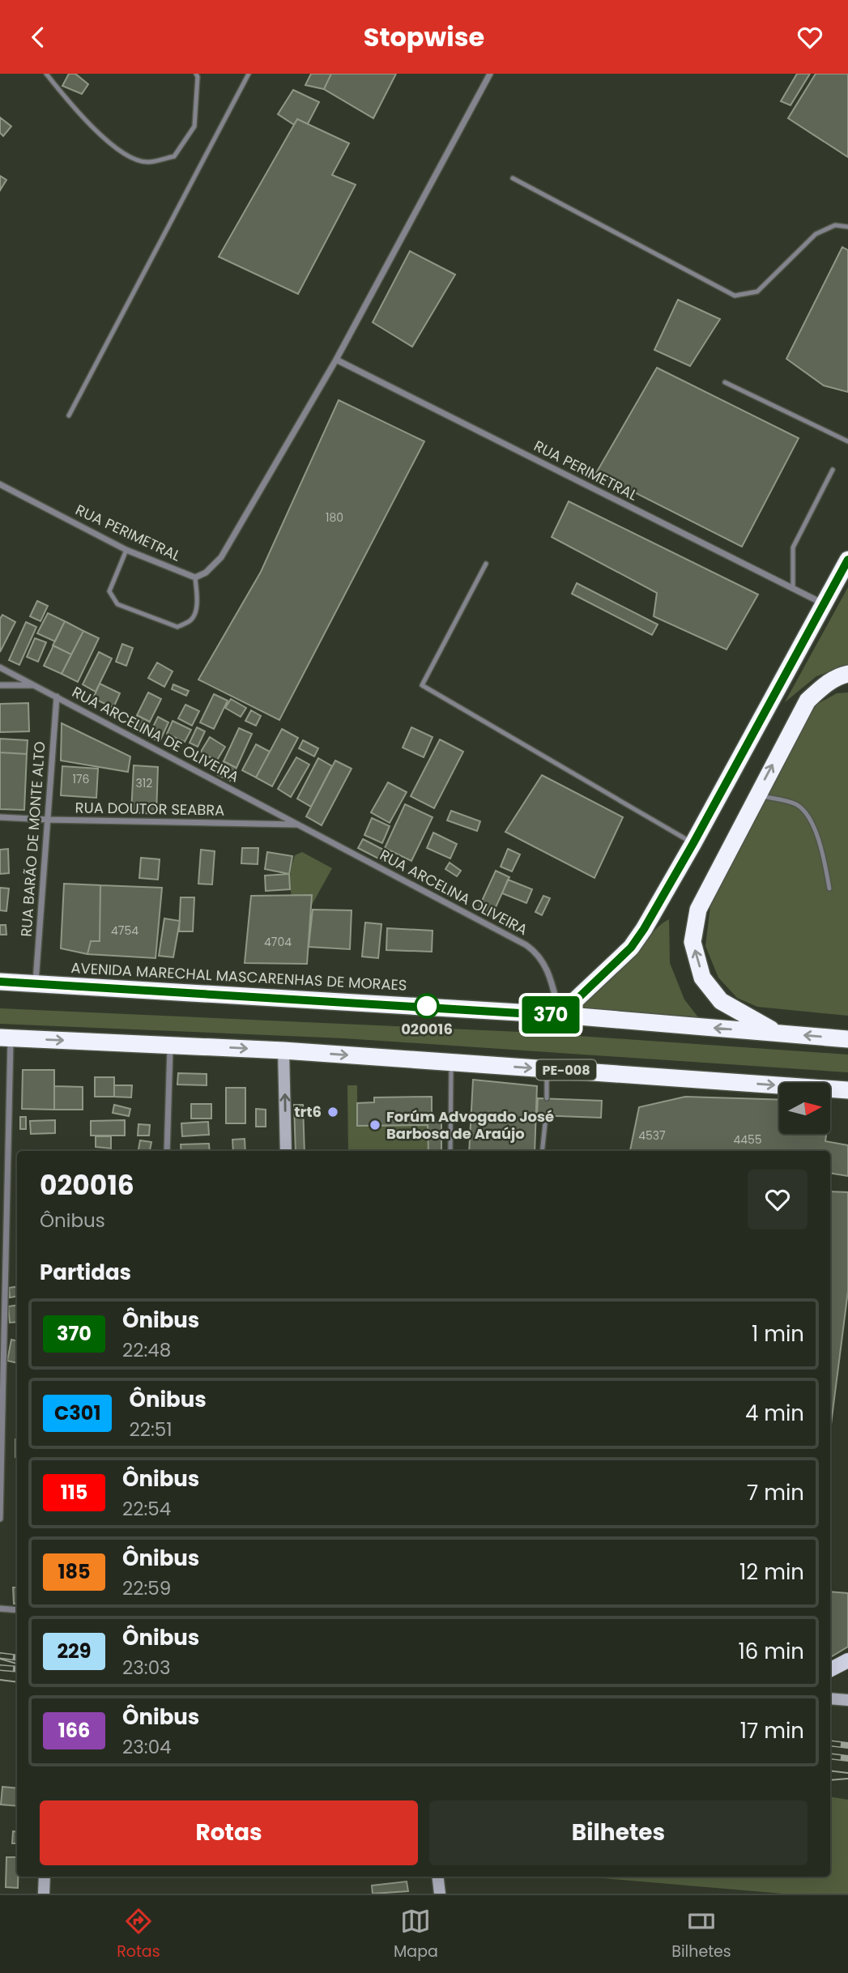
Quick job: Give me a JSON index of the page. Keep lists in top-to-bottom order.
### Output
{
  "streets": {
    "highway": ["AVENIDA MARECHAL MASCARENHAS DE MORAES", "PE-008"],
    "street": [
      "RUA PERIMETRAL",
      "RUA ARCELINA DE OLIVEIRA",
      "RUA DOUTOR SEABRA",
      "RUA BARÃO DE MONTE ALTO",
      "RUA ARCELINA OLIVEIRA"
    ]
  },
  "crossings": [
    ["RUA ARCELINA DE OLIVEIRA", "RUA DOUTOR SEABRA"],
    ["RUA ARCELINA DE OLIVEIRA", "RUA BARÃO DE MONTE ALTO"],
    ["RUA ARCELINA DE OLIVEIRA", "RUA ARCELINA OLIVEIRA"],
    ["RUA DOUTOR SEABRA", "RUA BARÃO DE MONTE ALTO"],
    ["RUA DOUTOR SEABRA", "RUA ARCELINA OLIVEIRA"],
    ["RUA BARÃO DE MONTE ALTO", "AVENIDA MARECHAL MASCARENHAS DE MORAES"],
    ["RUA ARCELINA OLIVEIRA", "AVENIDA MARECHAL MASCARENHAS DE MORAES"]
  ],
  "places": ["020016", "trt6", "Forúm Advogado José Barbosa de Araújo"],
  "lines": ["bus line 370"],
  "house_numbers": [
    "180",
    "176",
    "312",
    "4754",
    "4704",
    "4537",
    "4455"
  ],
  "north": "right",
  "page": {
    "header": "Stopwise",
    "on_map": "370",
    "heading": [
      ["020016", "Ônibus"],
      "Partidas"
    ],
    "list": [
      {
        "mark": "370",
        "name": "Ônibus",
        "note": "22:48",
        "value": "1 min"
      },
      {
        "mark": "C301",
        "name": "Ônibus",
        "note": "22:51",
        "value": "4 min"
      },
      {
        "mark": "115",
        "name": "Ônibus",
        "note": "22:54",
        "value": "7 min"
      },
      {
        "mark": "185",
        "name": "Ônibus",
        "note": "22:59",
        "value": "12 min"
      },
      {
        "mark": "229",
        "name": "Ônibus",
        "note": "23:03",
        "value": "16 min"
      },
      {
        "mark": "166",
        "name": "Ônibus",
        "note": "23:04",
        "value": "17 min"
      }
    ],
    "buttons": ["Rotas", "Bilhetes"],
    "tabs": ["Rotas", "Mapa", "Bilhetes"]
  }
}
